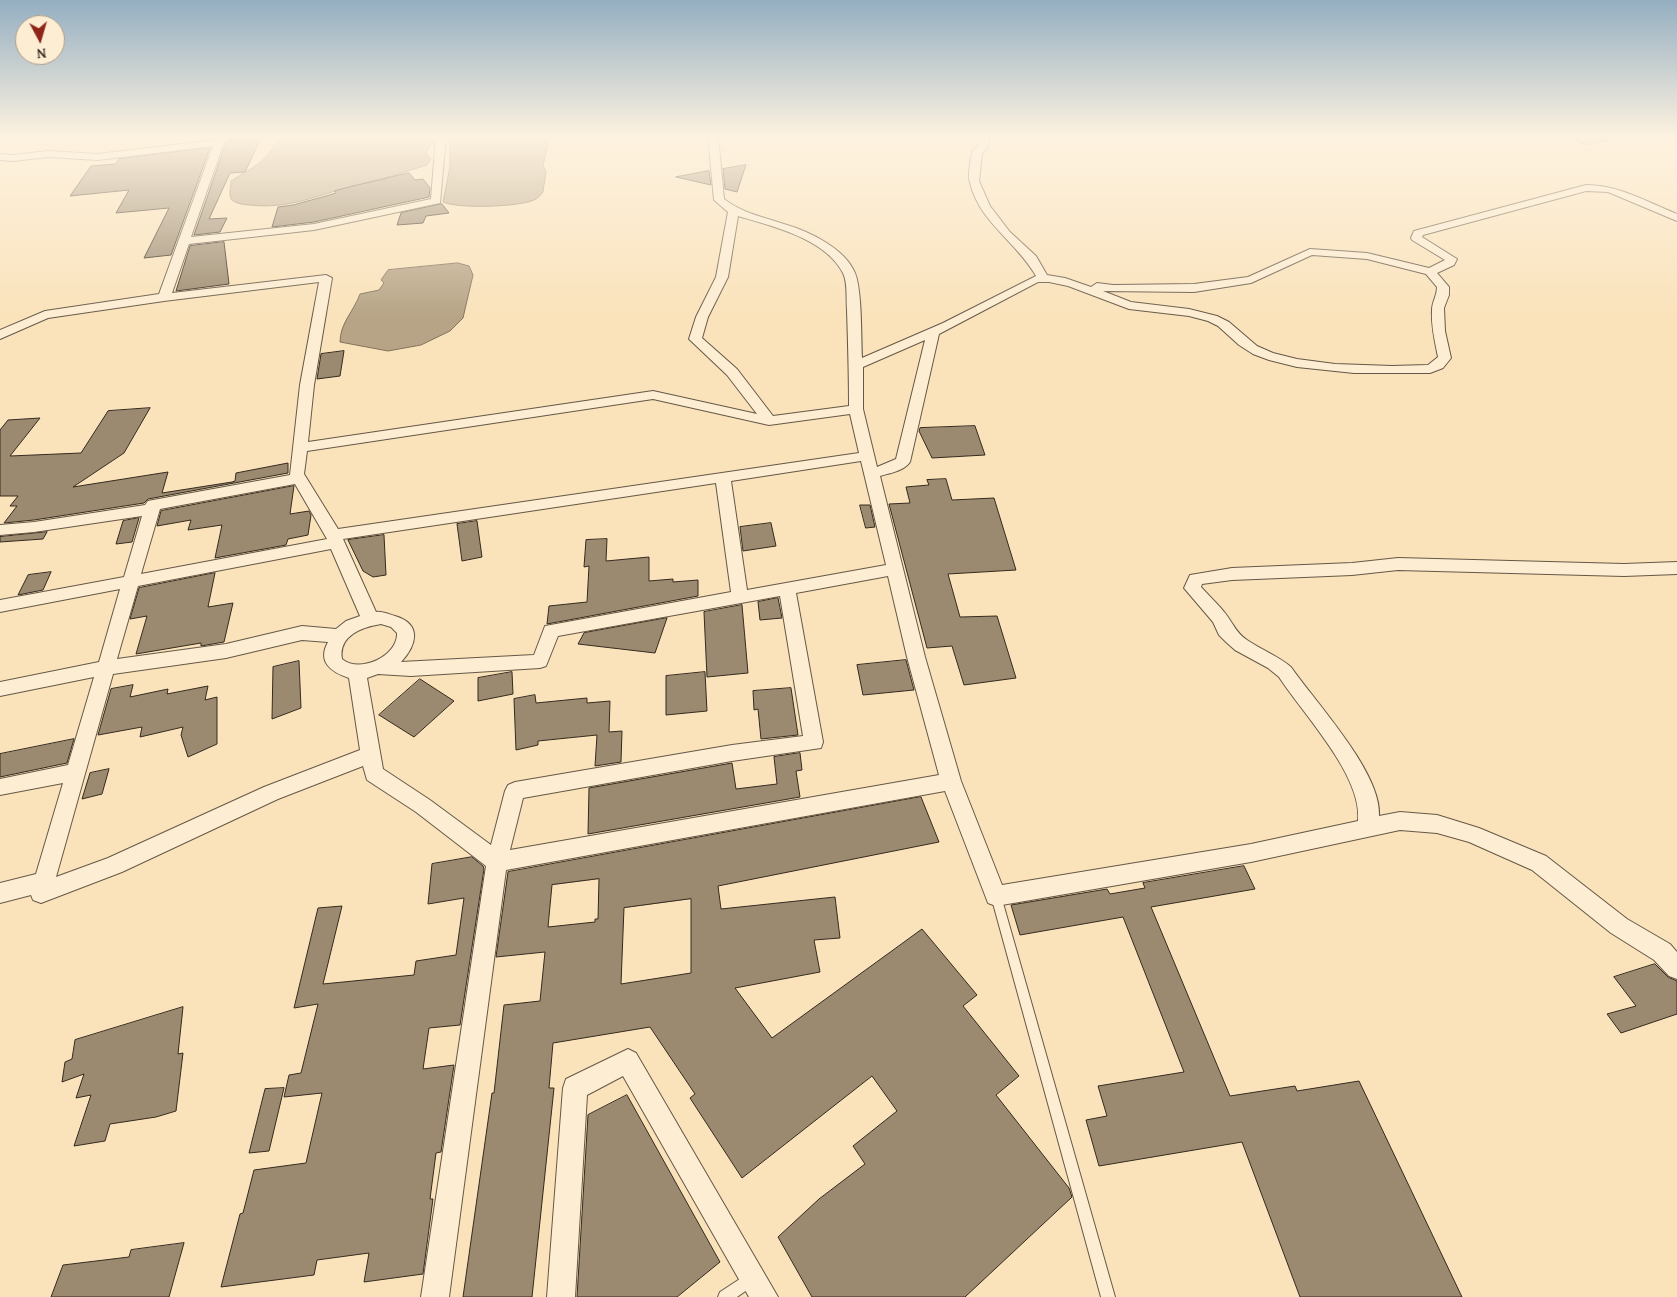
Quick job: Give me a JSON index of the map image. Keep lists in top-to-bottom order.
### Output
{
  "north": "bottom"
}
